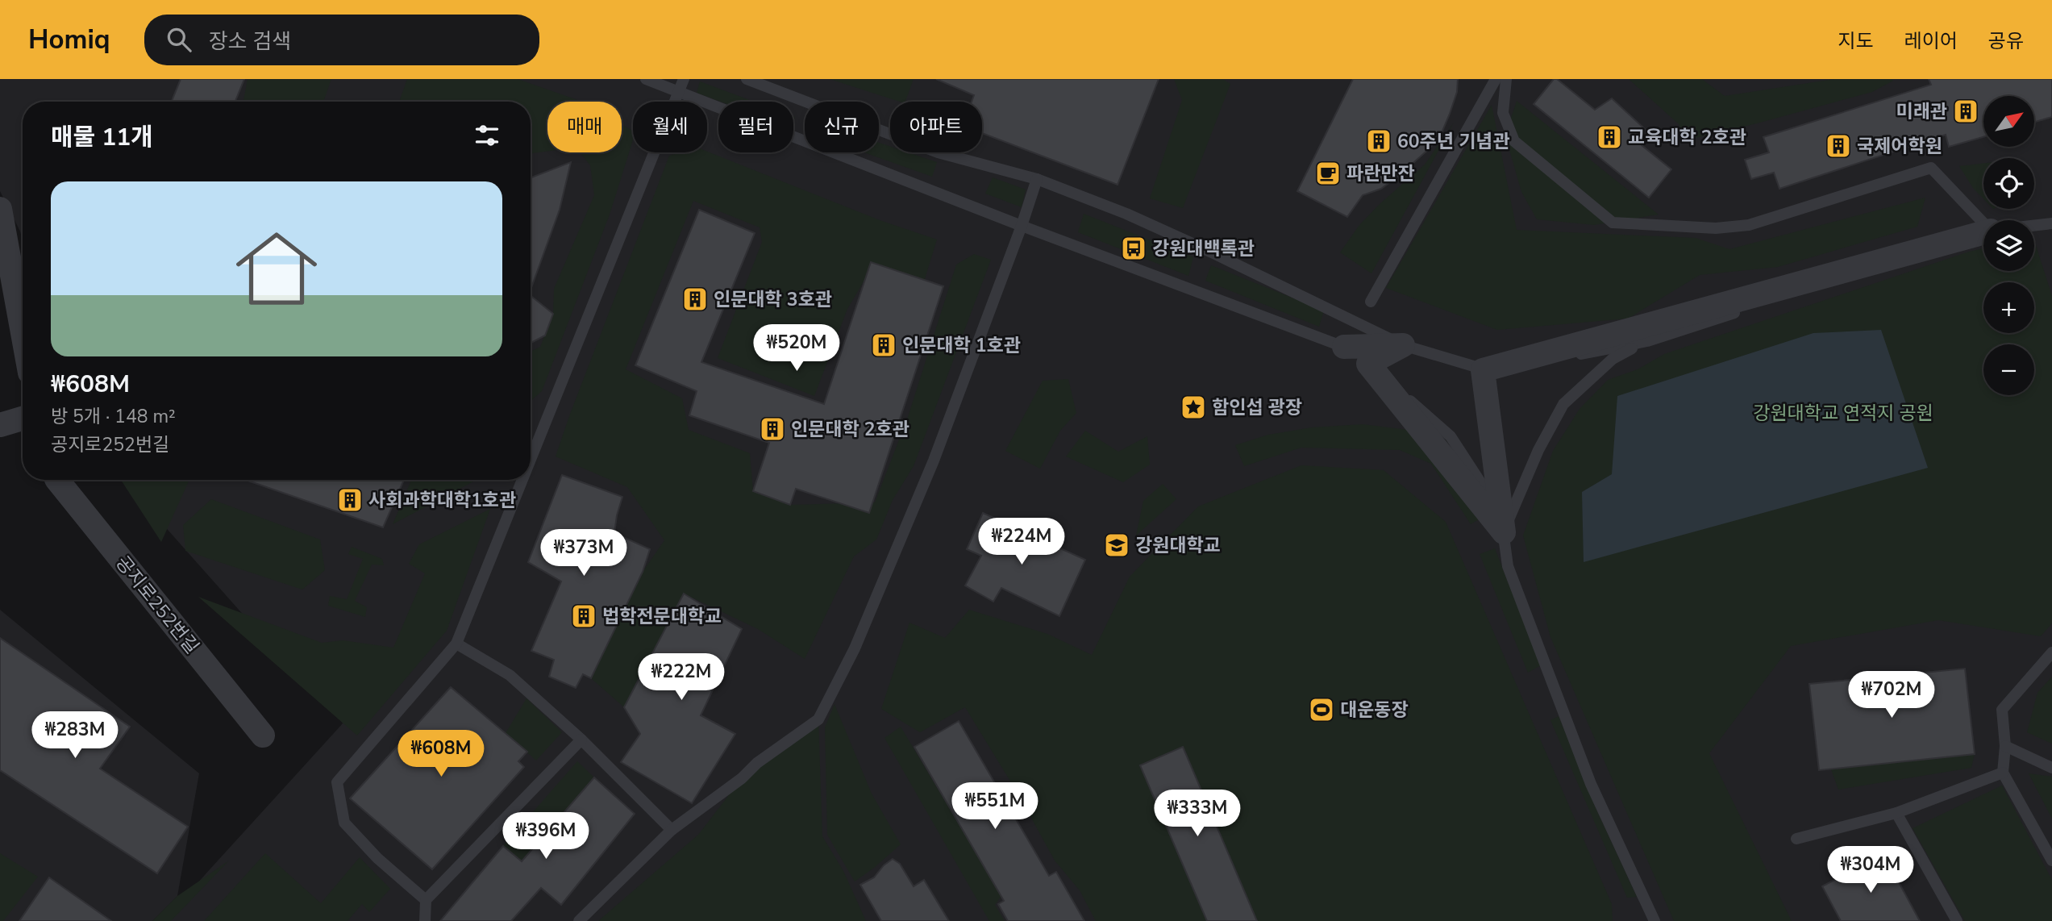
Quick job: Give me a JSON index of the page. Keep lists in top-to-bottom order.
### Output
{
  "streets": {
    "street": ["공지로252번길"]
  },
  "parks": ["강원대학교 연적지 공원"],
  "places": {
    "building": [
      "미래관",
      "교육대학 2호관",
      "60주년 기념관",
      "국제어학원",
      "인문대학 3호관",
      "인문대학 1호관",
      "인문대학 2호관",
      "사회과학대학1호관",
      "법학전문대학교"
    ],
    "cafe": ["파란만잔"],
    "bus stop": ["강원대백록관"],
    "place": ["함인섭 광장"],
    "school or university": ["강원대학교"],
    "sports": ["대운동장"]
  },
  "north": "top right",
  "page": {
    "header": "Homiq",
    "search": "장소 검색",
    "nav": ["지도", "레이어", "공유"],
    "map_buttons": ["+", "−"],
    "chip": [
      "매매",
      "월세",
      "필터",
      "신규",
      "아파트"
    ],
    "heading": "매물 11개",
    "list": [
      {
        "name": "₩608M",
        "note": "방 5개 · 148 m² · 공지로252번길"
      }
    ],
    "price": [
      "₩520M",
      "₩224M",
      "₩373M",
      "₩222M",
      "₩702M",
      "₩283M",
      "₩608M",
      "₩551M",
      "₩333M",
      "₩396M",
      "₩304M"
    ]
  }
}
